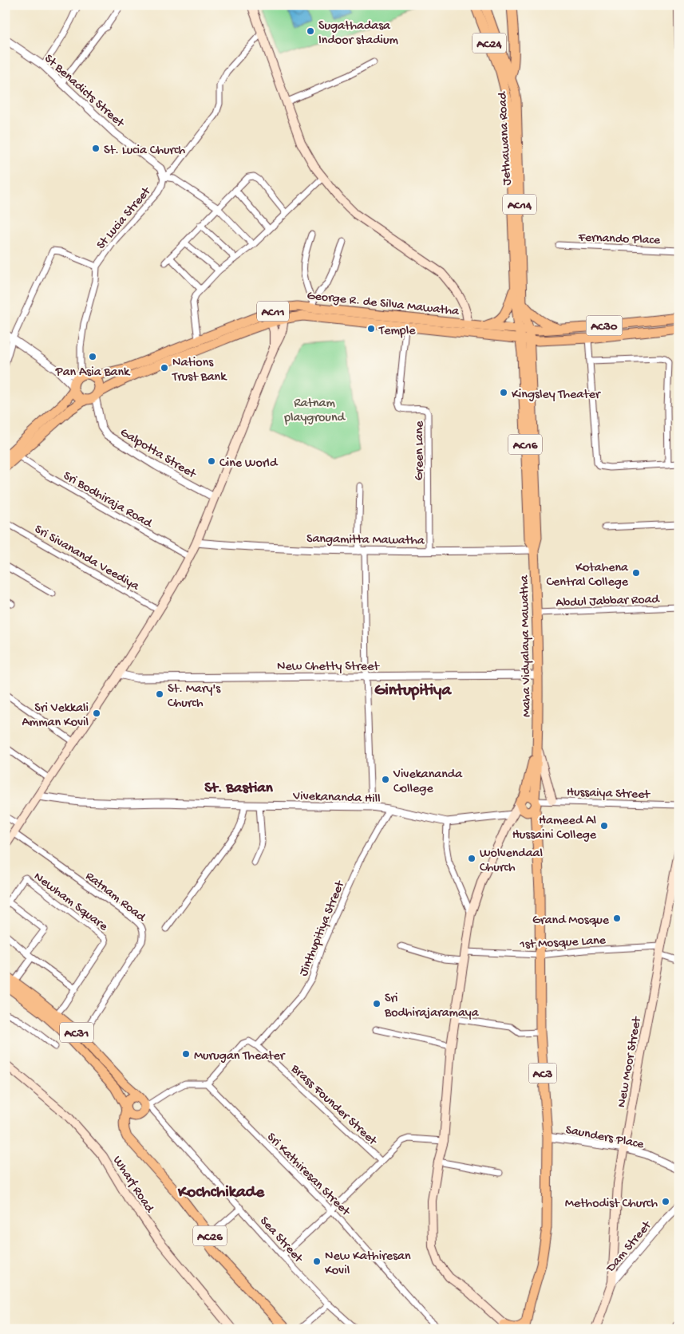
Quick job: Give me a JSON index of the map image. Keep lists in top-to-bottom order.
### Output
{
  "streets": {
    "main road": [
      "AC24",
      "Jethawana Road",
      "AC14",
      "George R. de Silva Mawatha",
      "AC11",
      "AC30",
      "AC16",
      "Maha Vidyalaya Mawatha",
      "AC31",
      "New Moor Street",
      "AC3",
      "Wharf Road",
      "AC26",
      "Dam Street"
    ],
    "street": [
      "St Benadicts Street",
      "St Lucia Street",
      "Fernando Place",
      "Green Lane",
      "Galpotta Street",
      "Sri Bodhiraja Road",
      "Sangamitta Mawatha",
      "Sri Sivananda Veediya",
      "Abdul Jabbar Road",
      "New Chetty Street",
      "Hussaiya Street",
      "Vivekananda Hill",
      "Ratnam Road",
      "Newham Square",
      "Jinthupitiya Street",
      "1st Mosque Lane",
      "Brass Founder Street",
      "Saunders Place",
      "Sri Kathiresan Street",
      "Sea Street"
    ]
  },
  "crossings": [
    ["AC24", "Jethawana Road"],
    ["St Benadicts Street", "St Lucia Street"],
    ["Jethawana Road", "George R. de Silva Mawatha"],
    ["Jethawana Road", "AC30"],
    ["Jethawana Road", "Maha Vidyalaya Mawatha"],
    ["St Lucia Street", "George R. de Silva Mawatha"],
    ["St Lucia Street", "Galpotta Street"],
    ["George R. de Silva Mawatha", "AC30"],
    ["George R. de Silva Mawatha", "Green Lane"],
    ["George R. de Silva Mawatha", "Galpotta Street"],
    ["George R. de Silva Mawatha", "Maha Vidyalaya Mawatha"],
    ["AC30", "Maha Vidyalaya Mawatha"],
    ["Green Lane", "Sangamitta Mawatha"],
    ["Sangamitta Mawatha", "Maha Vidyalaya Mawatha"],
    ["Abdul Jabbar Road", "Maha Vidyalaya Mawatha"],
    ["Maha Vidyalaya Mawatha", "New Chetty Street"],
    ["Maha Vidyalaya Mawatha", "Hussaiya Street"],
    ["Maha Vidyalaya Mawatha", "AC3"],
    ["Hussaiya Street", "AC3"],
    ["Vivekananda Hill", "Jinthupitiya Street"],
    ["Ratnam Road", "AC31"],
    ["Newham Square", "AC31"],
    ["Jinthupitiya Street", "Brass Founder Street"],
    ["1st Mosque Lane", "New Moor Street"],
    ["1st Mosque Lane", "AC3"],
    ["AC31", "AC26"],
    ["AC31", "Sea Street"],
    ["New Moor Street", "Saunders Place"],
    ["New Moor Street", "Dam Street"],
    ["AC3", "Saunders Place"],
    ["AC26", "Sea Street"]
  ],
  "districts": ["Gintupitiya", "St. Bastian", "Kochchikade"],
  "parks": ["Ratnam playground"],
  "places": [
    "Sugathadasa Indoor stadium",
    "St. Lucia Church",
    "Temple",
    "Pan Asia Bank",
    "Nations Trust Bank",
    "Kingsley Theater",
    "Cine World",
    "Kotahena Central College",
    "St. Mary's Church",
    "Sri Vekkali Amman Kovil",
    "Vivekananda College",
    "Hameed Al Hussaini College",
    "Wolvendaal Church",
    "Grand Mosque",
    "Sri Bodhirajaramaya",
    "Murugan Theater",
    "Methodist Church",
    "New Kathiresan Kovil"
  ]
}
